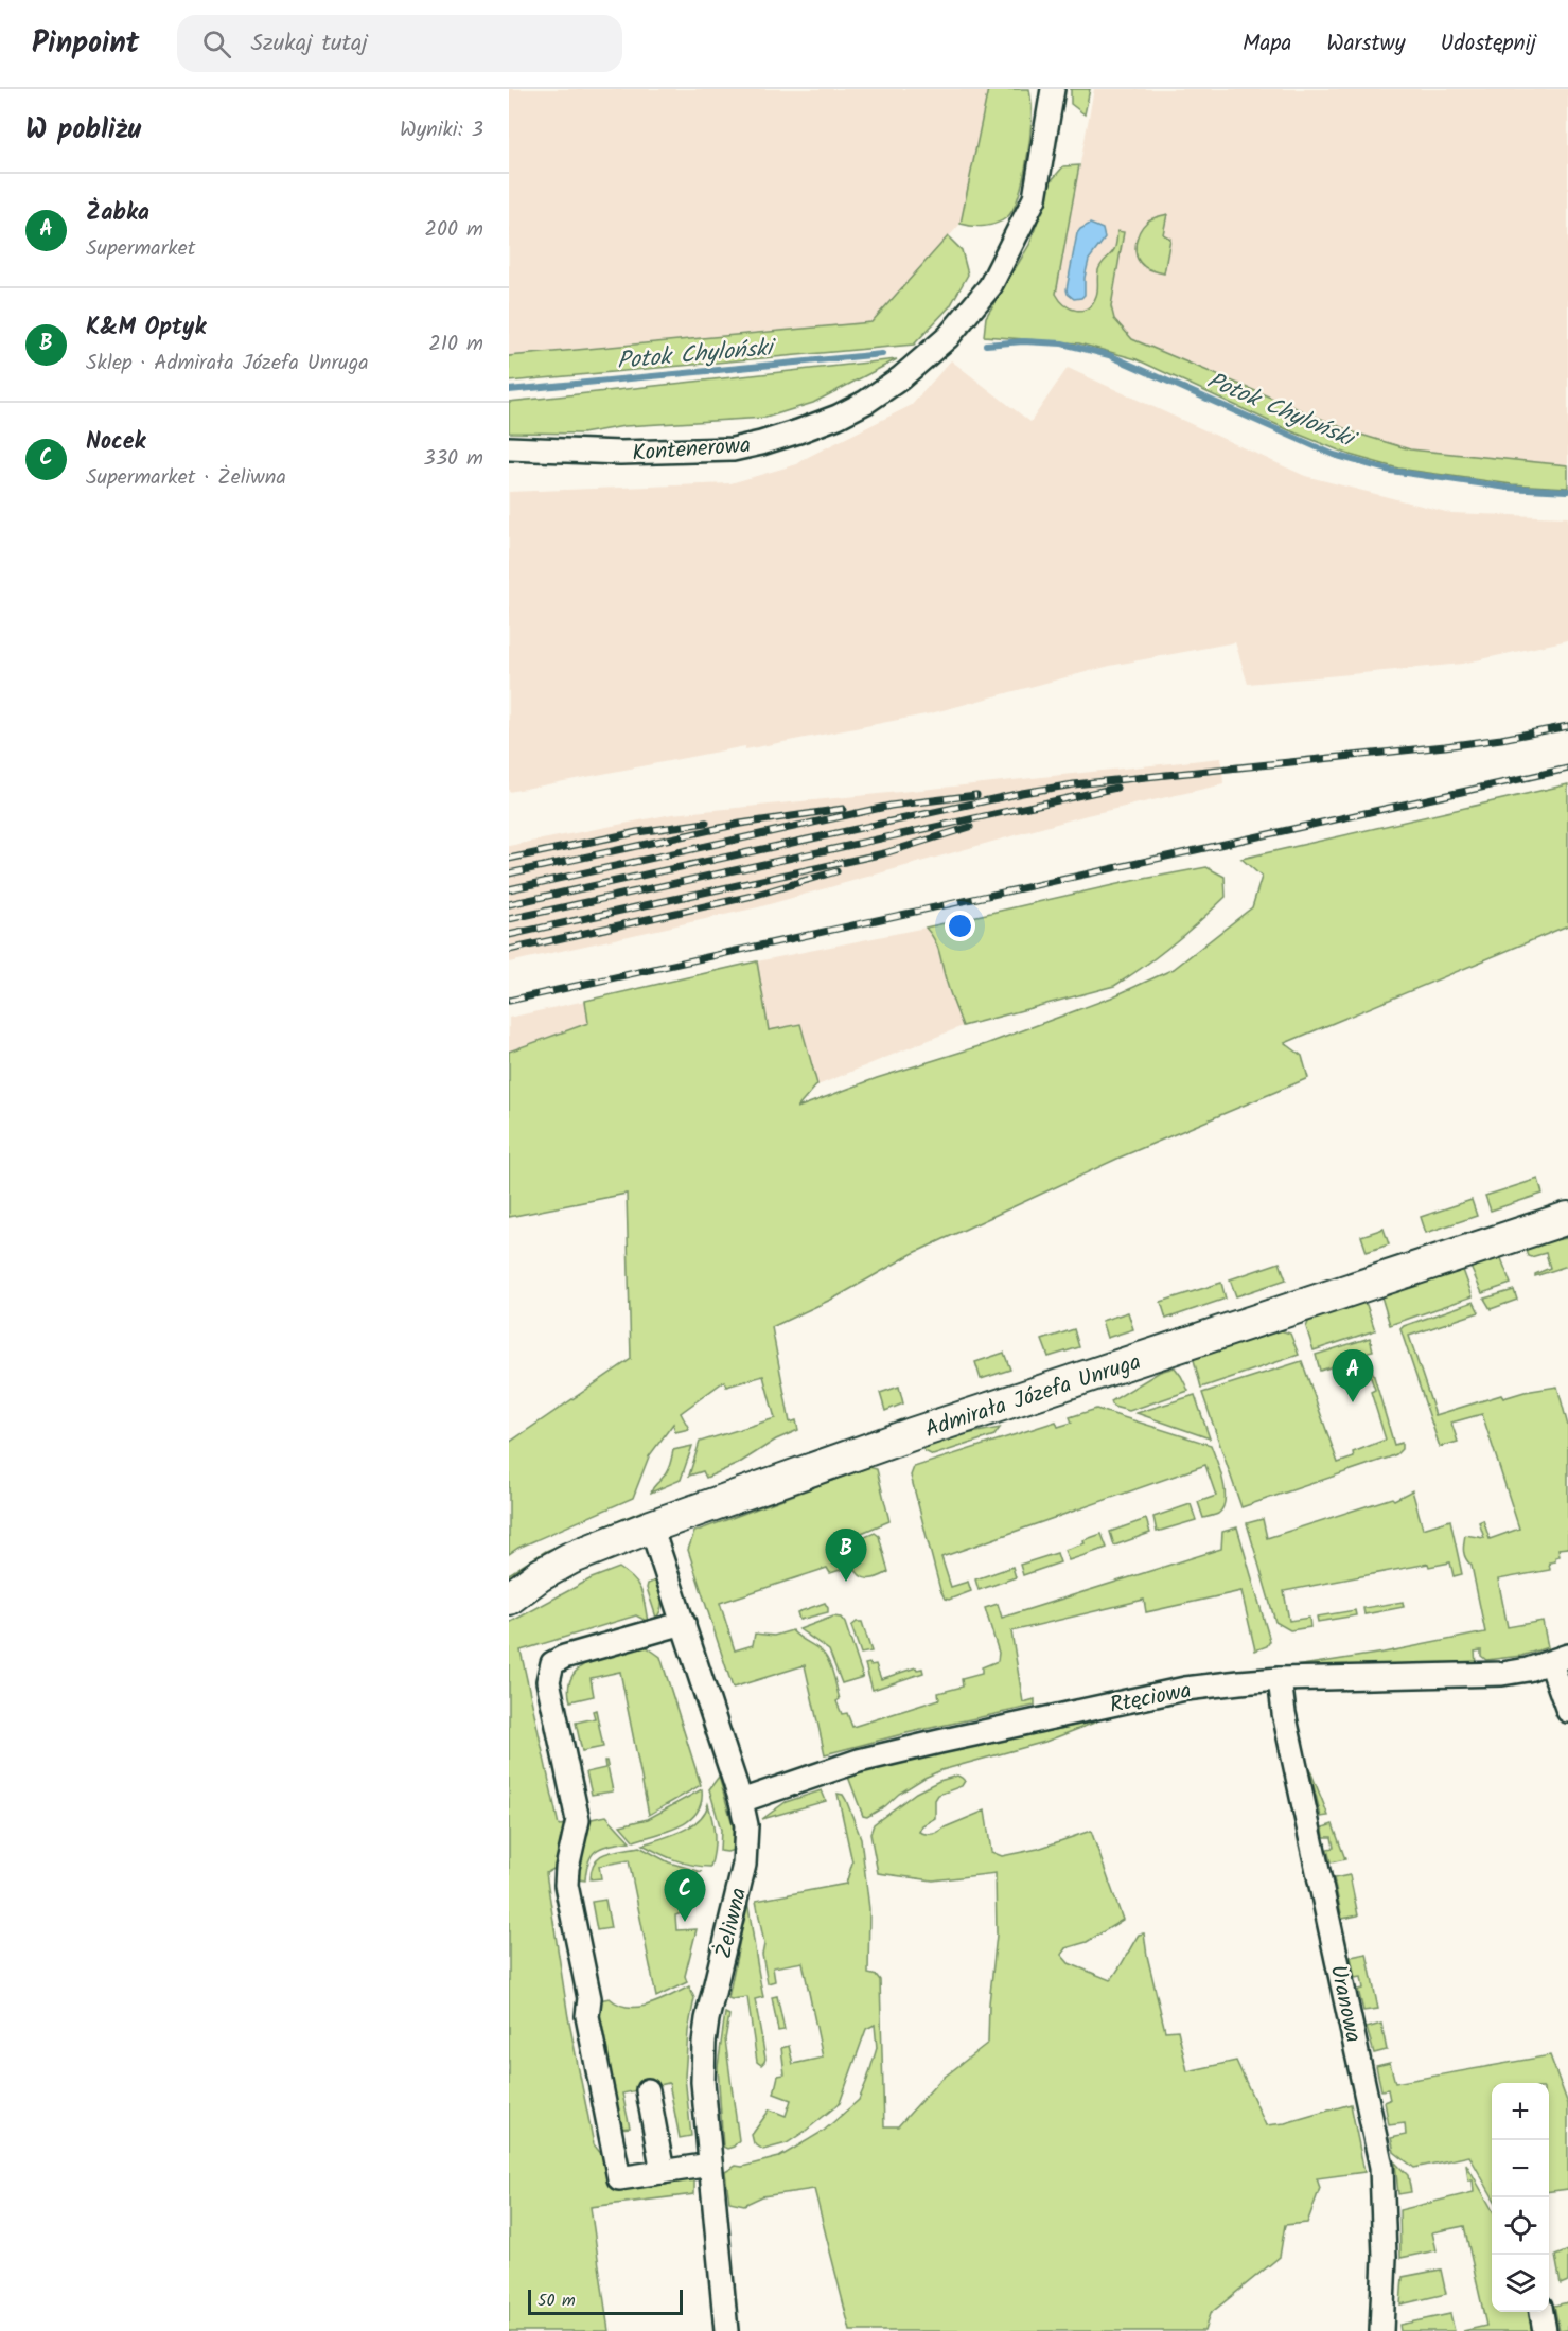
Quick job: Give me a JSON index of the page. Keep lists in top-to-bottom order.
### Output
{
  "streets": {
    "street": [
      "Kontenerowa",
      "Admirała Józefa Unruga",
      "Rtęciowa",
      "Żeliwna",
      "Uranowa"
    ]
  },
  "crossings": [
    ["Admirała Józefa Unruga", "Żeliwna"],
    ["Rtęciowa", "Żeliwna"],
    ["Rtęciowa", "Uranowa"]
  ],
  "water": ["Potok Chyloński"],
  "scale_bar": "50 m",
  "page": {
    "header": "Pinpoint",
    "search": "Szukaj tutaj",
    "nav": ["Mapa", "Warstwy", "Udostępnij"],
    "heading": ["W pobliżu", "Wyniki: 3"],
    "list": [
      {
        "mark": "A",
        "name": "Żabka",
        "note": "Supermarket",
        "value": "200 m"
      },
      {
        "mark": "B",
        "name": "K&M Optyk",
        "note": "Sklep · Admirała Józefa Unruga",
        "value": "210 m"
      },
      {
        "mark": "C",
        "name": "Nocek",
        "note": "Supermarket · Żeliwna",
        "value": "330 m"
      }
    ],
    "pins": ["A", "B", "C"],
    "map_buttons": ["+", "−"],
    "scale": "50 m"
  }
}
